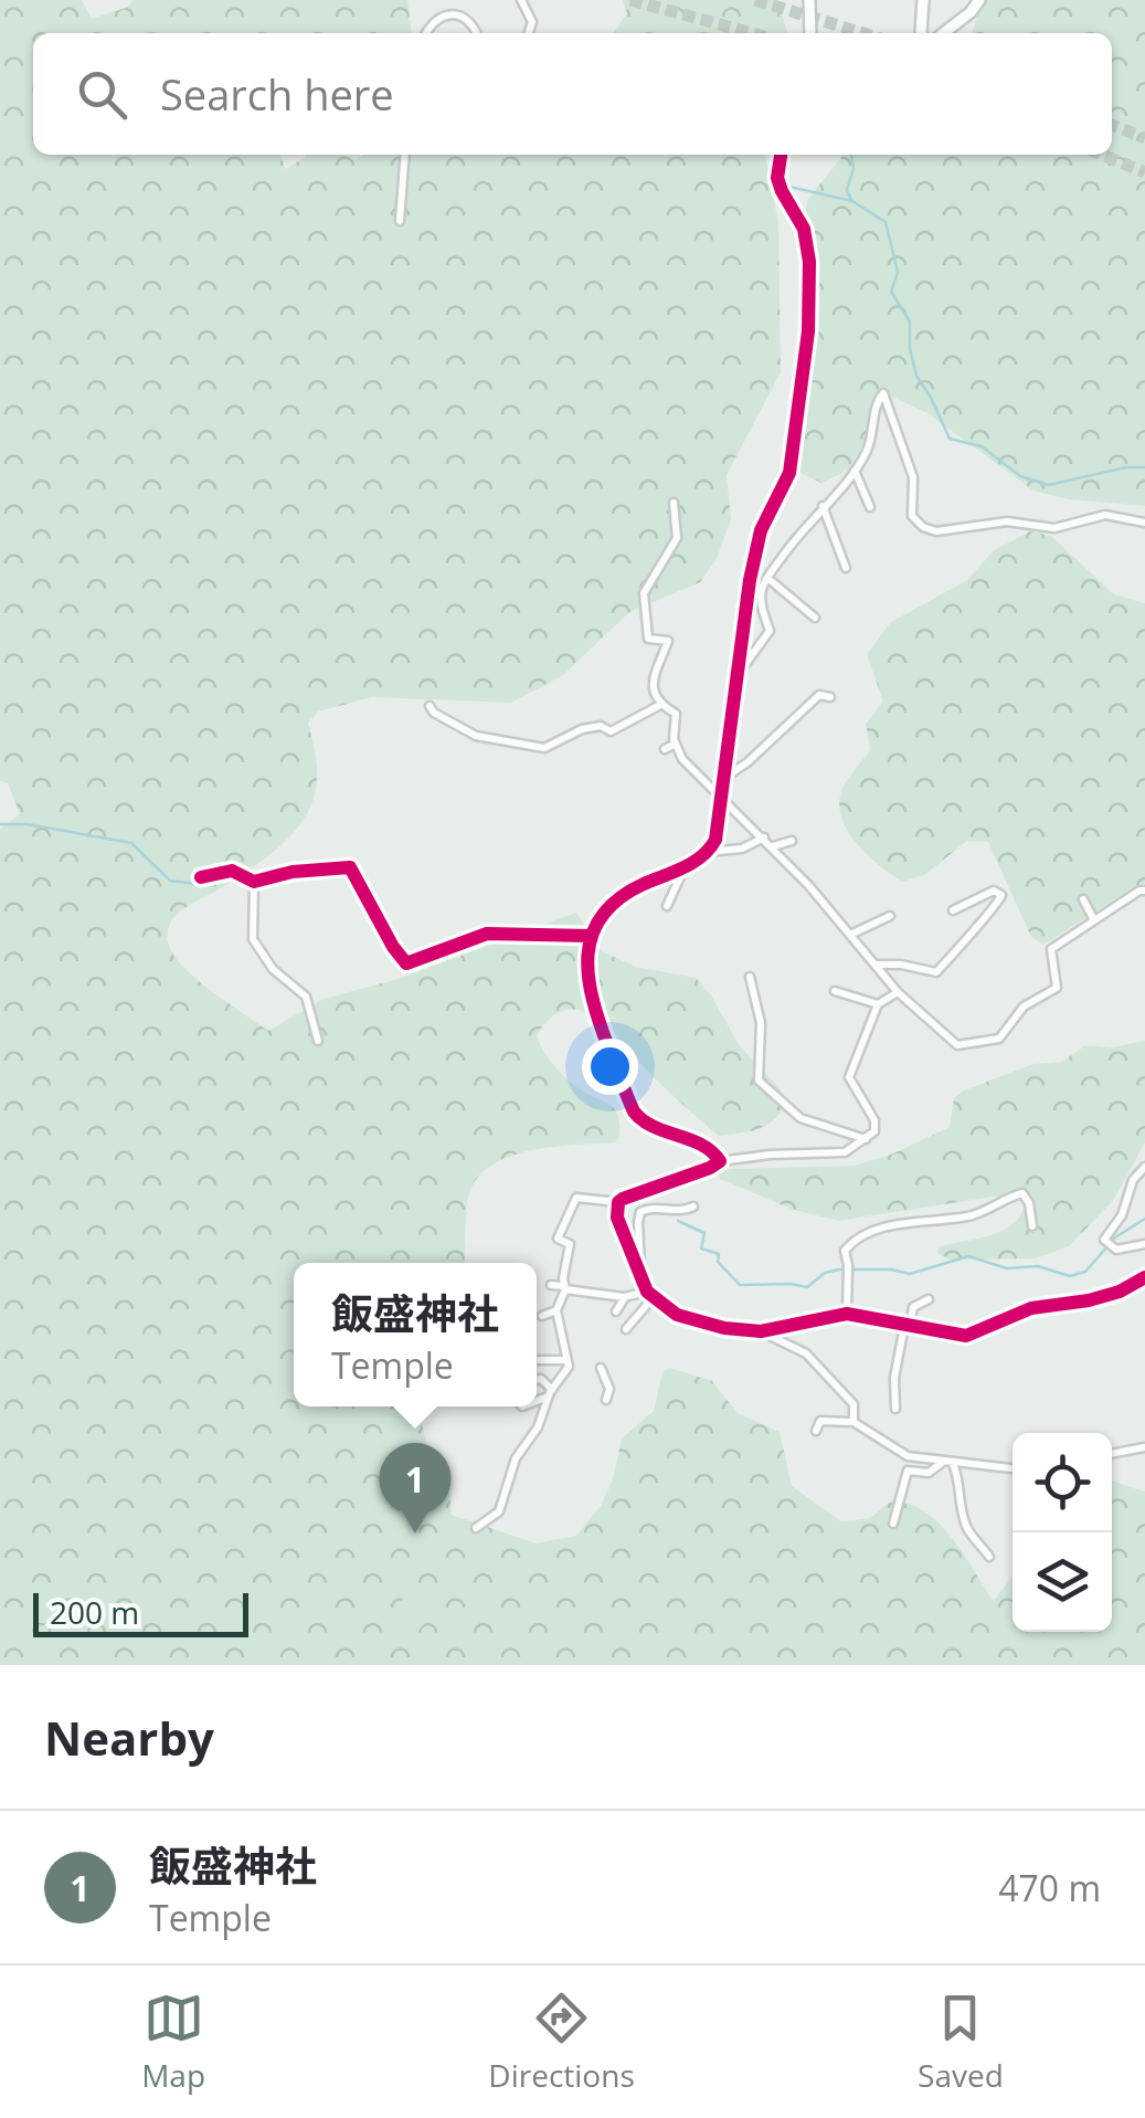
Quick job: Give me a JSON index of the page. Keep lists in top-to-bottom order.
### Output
{
  "scale_bar": "200 m",
  "page": {
    "search": "Search here",
    "popup": ["飯盛神社", "Temple"],
    "pins": "1",
    "scale": "200 m",
    "heading": "Nearby",
    "list": [
      {
        "mark": "1",
        "name": "飯盛神社",
        "note": "Temple",
        "value": "470 m"
      }
    ],
    "nav": ["Map", "Directions", "Saved"]
  }
}
